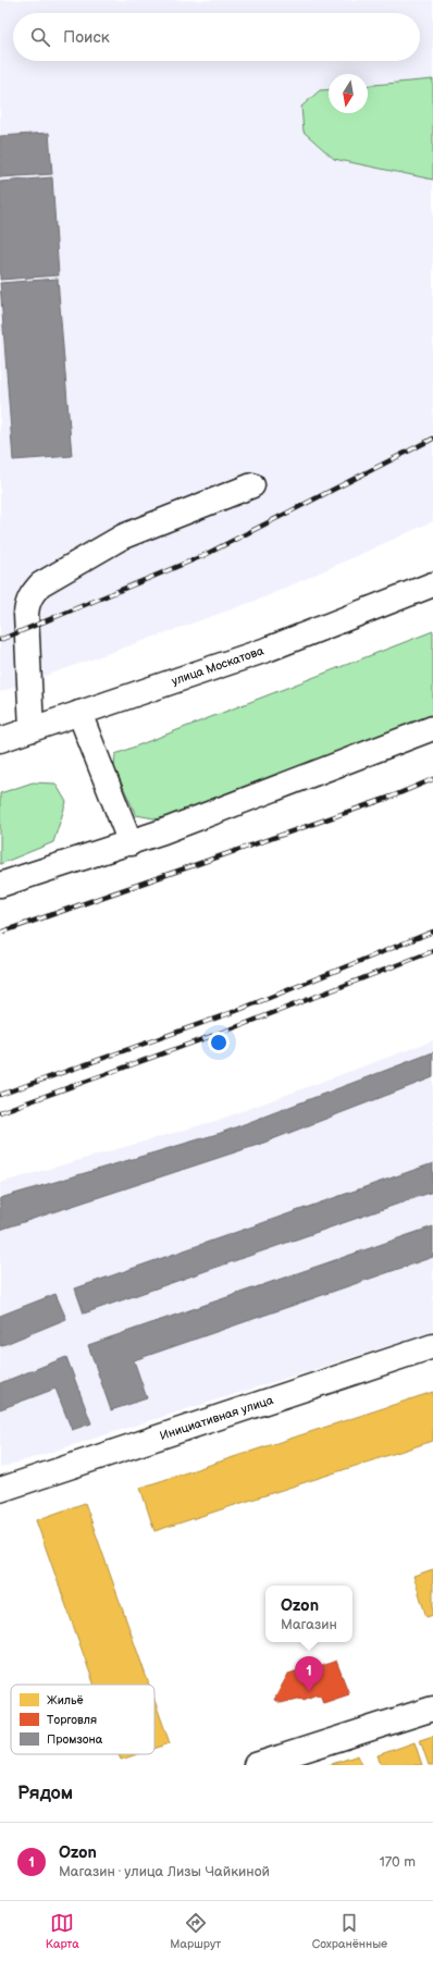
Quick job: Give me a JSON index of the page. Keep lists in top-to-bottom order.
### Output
{
  "streets": {
    "main road": ["улица Москатова", "Инициативная улица"]
  },
  "legend": ["Жильё", "Торговля", "Промзона"],
  "north": "bottom",
  "page": {
    "search": "Поиск",
    "popup": ["Ozon", "Магазин"],
    "pins": "1",
    "heading": "Рядом",
    "list": [
      {
        "mark": "1",
        "name": "Ozon",
        "note": "Магазин · улица Лизы Чайкиной",
        "value": "170 m"
      }
    ],
    "nav": ["Карта", "Маршрут", "Сохранённые"]
  }
}
